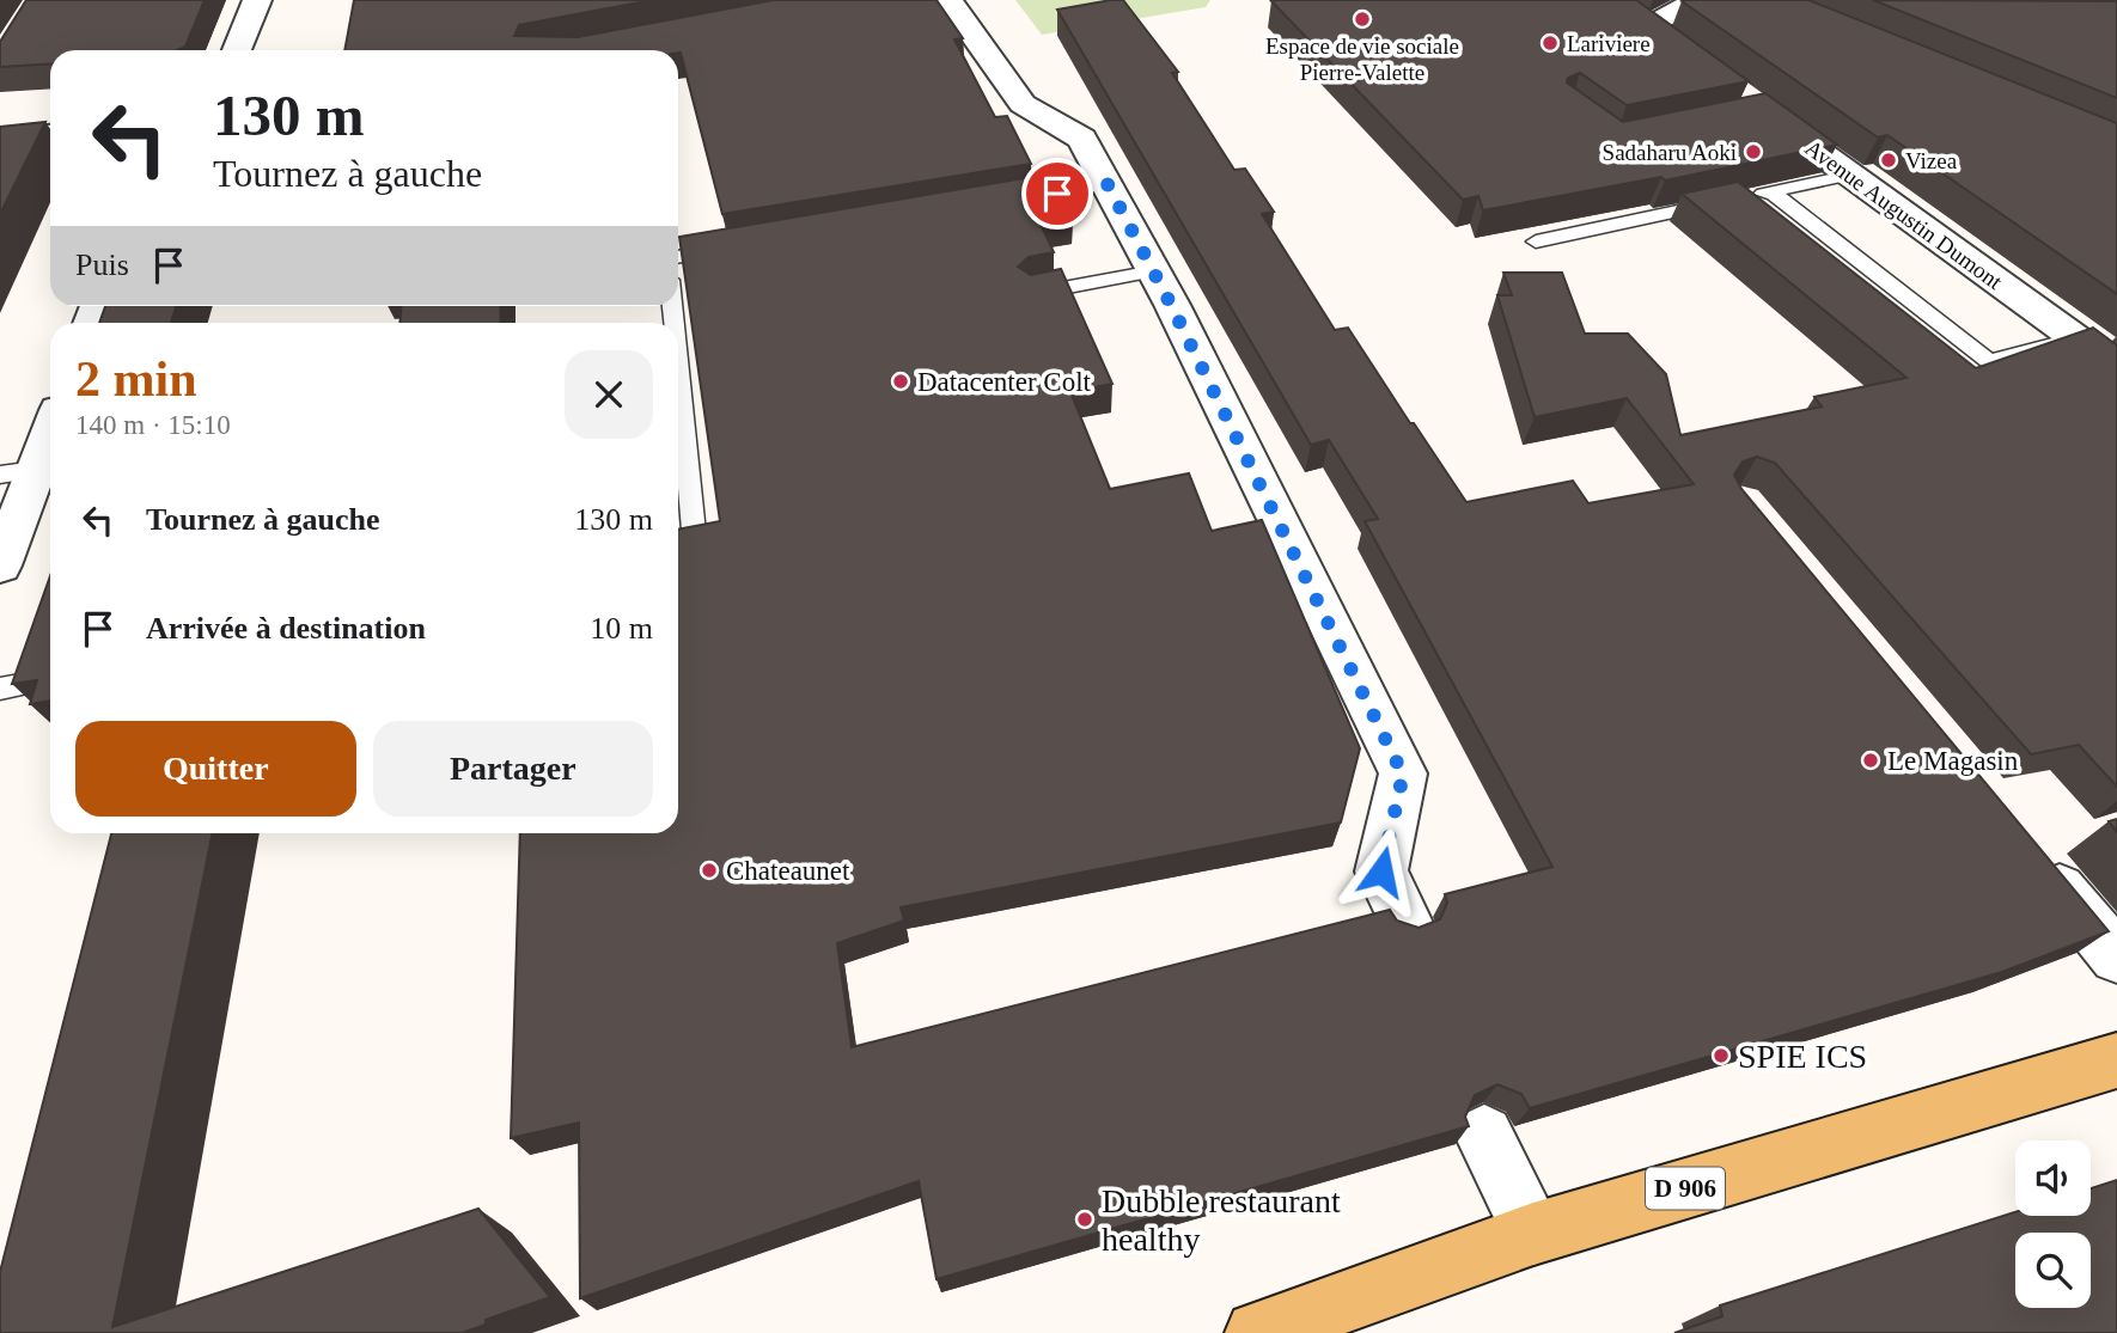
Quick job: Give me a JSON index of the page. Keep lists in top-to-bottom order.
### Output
{
  "streets": {
    "main road": ["D 906"],
    "street": ["Avenue Augustin Dumont"]
  },
  "places": [
    "Espace de vie sociale Pierre-Valette",
    "Lariviere",
    "Sadaharu Aoki",
    "Vizea",
    "Datacenter Colt",
    "Le Magasin",
    "Chateaunet",
    "SPIE ICS",
    "Dubble restaurant healthy"
  ],
  "page": {
    "turn": ["130 m", "Tournez à gauche"],
    "then": "Puis",
    "heading": ["2 min", "140 m · 15:10"],
    "list": [
      {
        "name": "Tournez à gauche",
        "value": "130 m"
      },
      {
        "name": "Arrivée à destination",
        "value": "10 m"
      }
    ],
    "buttons": ["Quitter", "Partager"]
  }
}
